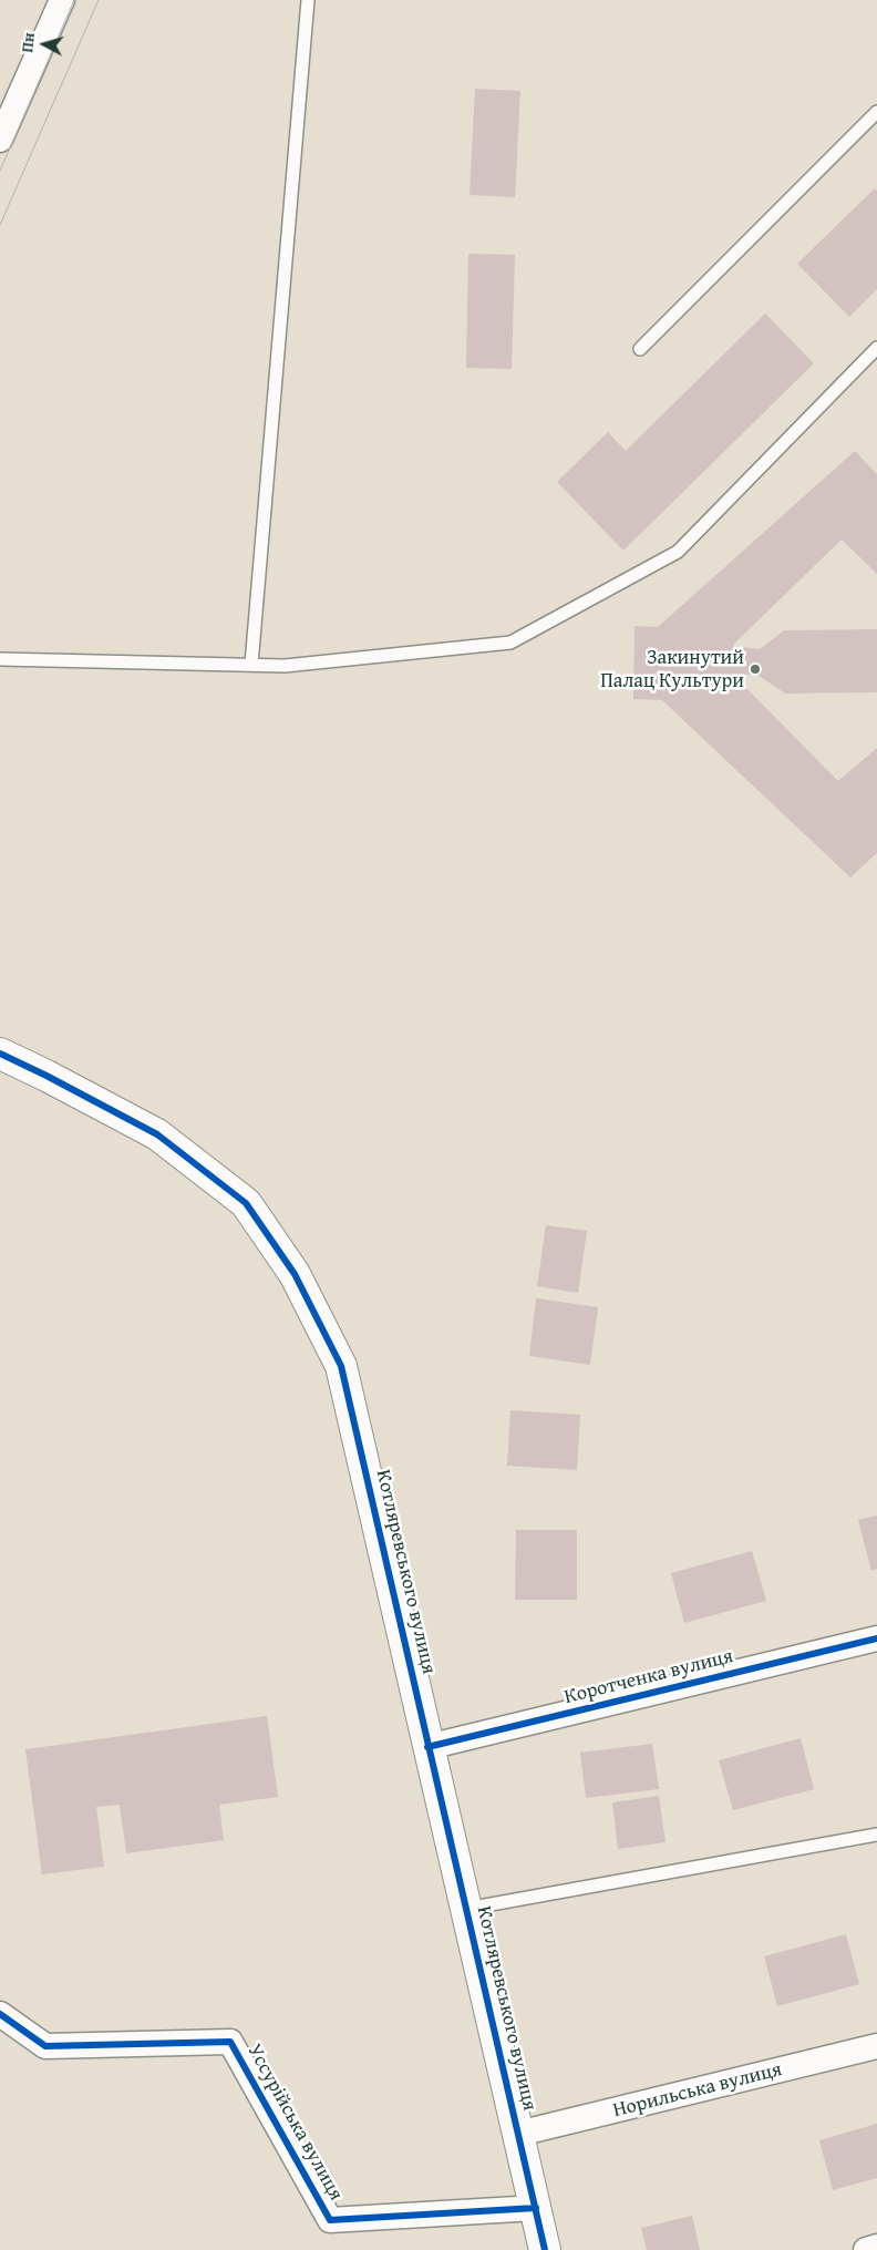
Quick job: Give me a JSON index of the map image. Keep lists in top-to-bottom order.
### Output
{
  "streets": {
    "street": [
      "Котляревського вулиця",
      "Коротченка вулиця",
      "Норильська вулиця",
      "Уссурійська вулиця"
    ]
  },
  "crossings": [
    ["Котляревського вулиця", "Коротченка вулиця"],
    ["Котляревського вулиця", "Норильська вулиця"],
    ["Котляревського вулиця", "Уссурійська вулиця"]
  ],
  "places": ["Закинутий Палац Культури"],
  "north": "left"
}
